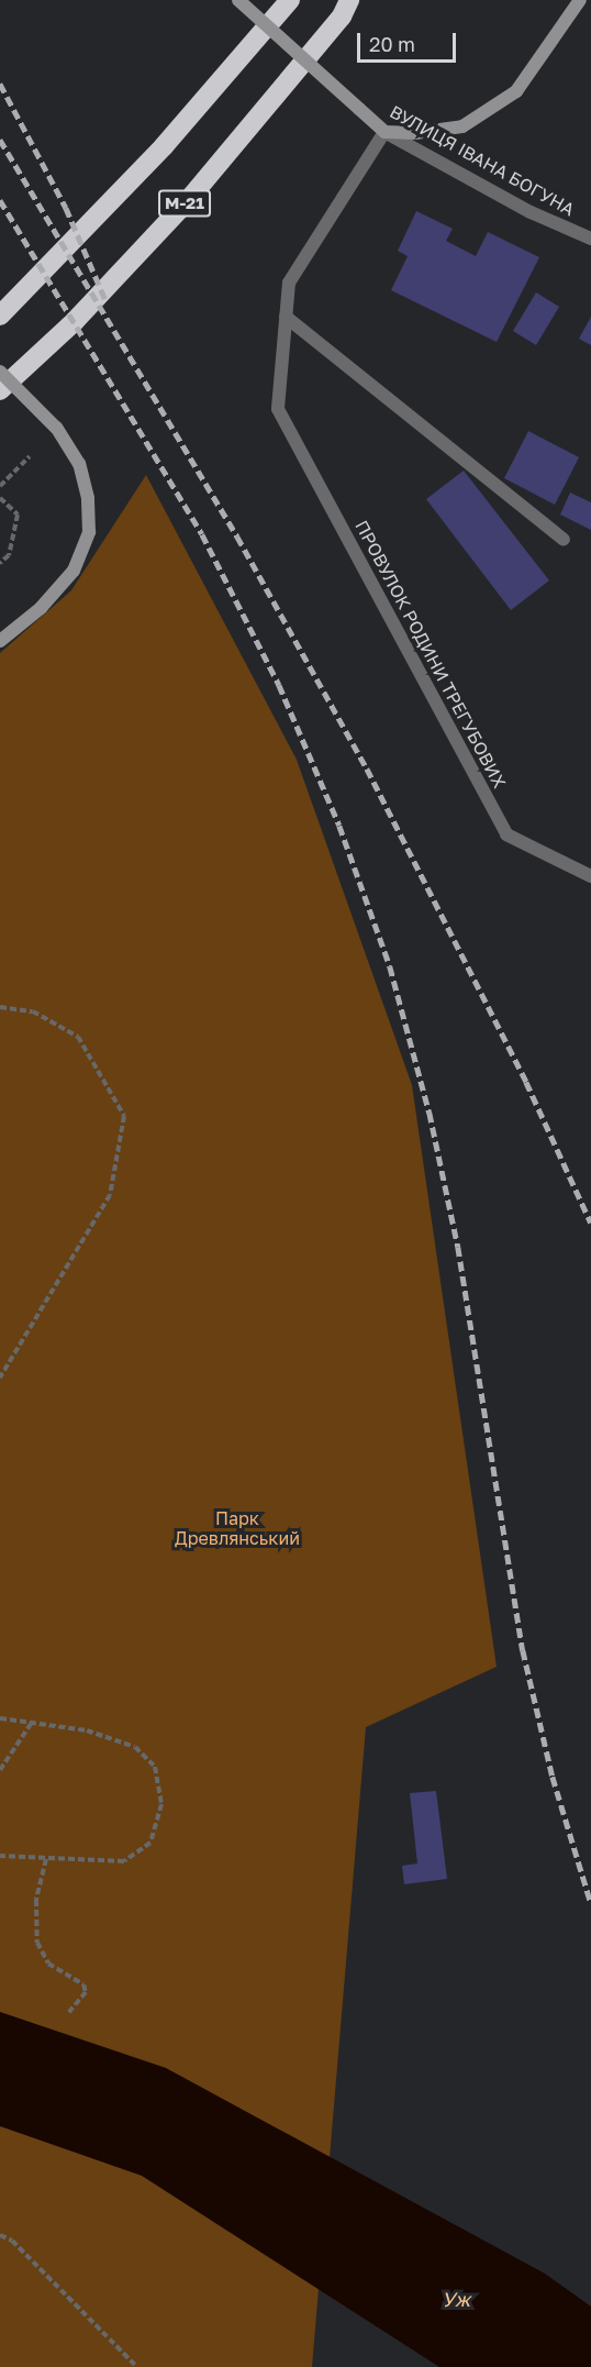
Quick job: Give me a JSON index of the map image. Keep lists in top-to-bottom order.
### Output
{
  "streets": {
    "highway": ["М-21"],
    "street": ["ВУЛИЦЯ ІВАНА БОГУНА", "ПРОВУЛОК РОДИНИ ТРЕГУБОВИХ"]
  },
  "water": ["Уж"],
  "parks": ["Парк Древлянський"],
  "scale_bar": "20 m"
}
